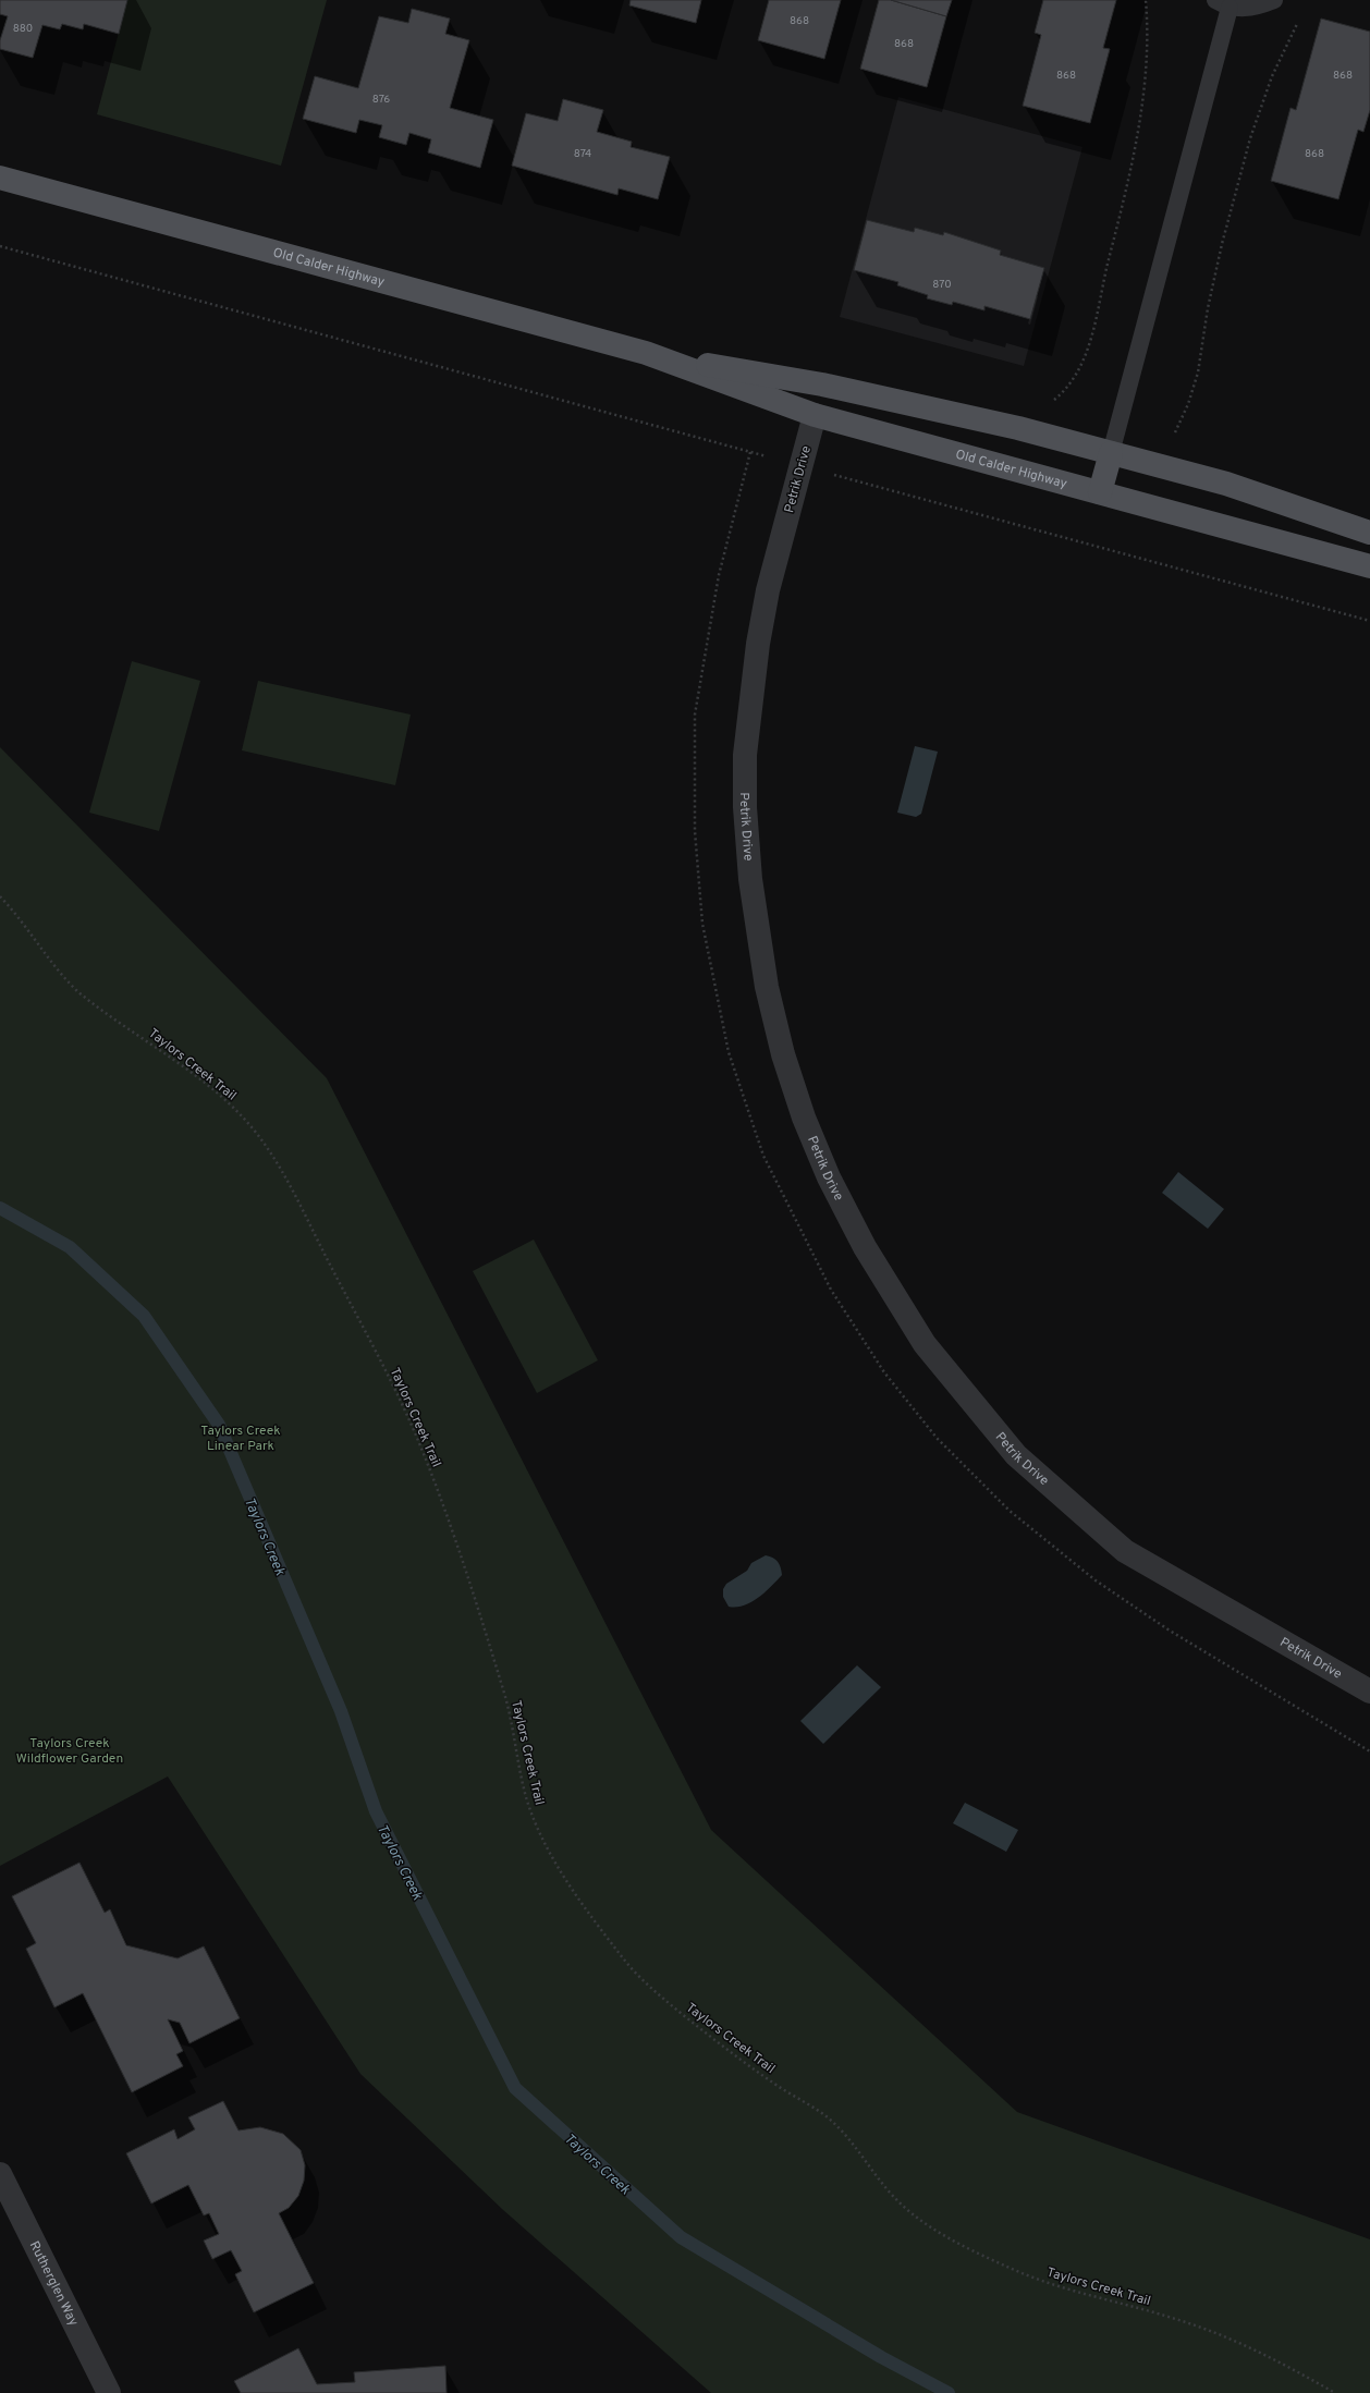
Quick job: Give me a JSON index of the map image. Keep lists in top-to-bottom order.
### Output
{
  "streets": {
    "main road": ["Old Calder Highway"],
    "street": ["Petrik Drive", "Rutherglen Way"],
    "path": ["Taylors Creek Trail"]
  },
  "crossings": [
    ["Old Calder Highway", "Petrik Drive"]
  ],
  "water": ["Taylors Creek"],
  "parks": ["Taylors Creek Linear Park", "Taylors Creek Wildflower Garden"],
  "house_numbers": [
    "868",
    "880",
    "868",
    "868",
    "868",
    "876",
    "874",
    "868",
    "870"
  ]
}
